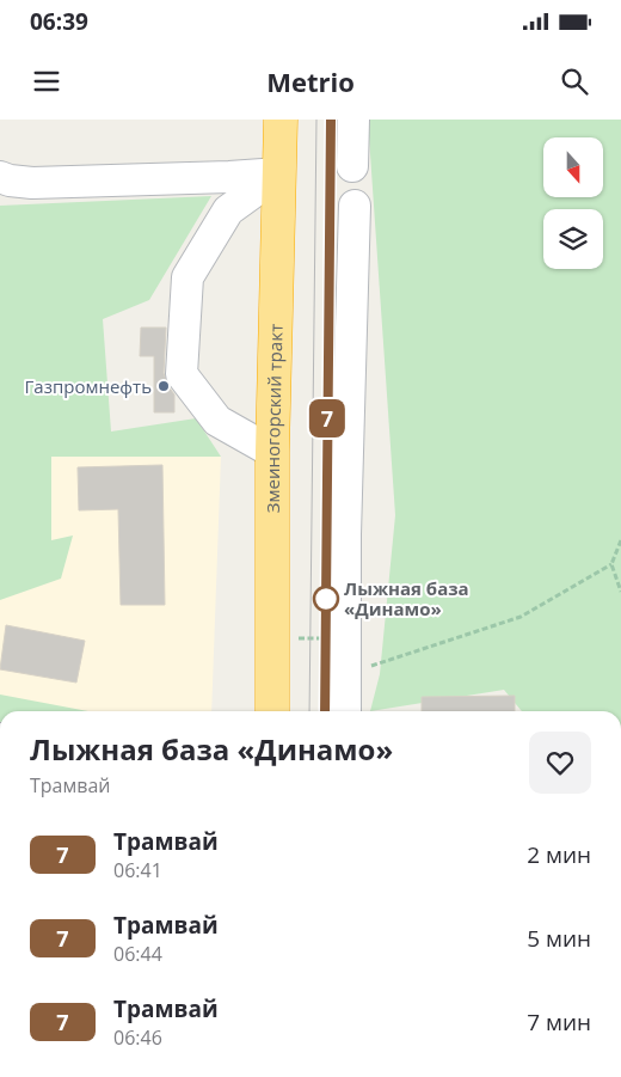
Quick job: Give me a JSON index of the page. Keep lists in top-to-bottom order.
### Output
{
  "streets": {
    "highway": ["Змеиногорский тракт"]
  },
  "places": ["Газпромнефть", "Лыжная база «Динамо»"],
  "lines": ["tram line 7"],
  "north": "bottom",
  "page": {
    "status": "06:39",
    "header": "Metrio",
    "on_map": "7",
    "heading": ["Лыжная база «Динамо»", "Трамвай"],
    "list": [
      {
        "mark": "7",
        "name": "Трамвай",
        "note": "06:41",
        "value": "2 мин"
      },
      {
        "mark": "7",
        "name": "Трамвай",
        "note": "06:44",
        "value": "5 мин"
      },
      {
        "mark": "7",
        "name": "Трамвай",
        "note": "06:46",
        "value": "7 мин"
      }
    ]
  }
}
